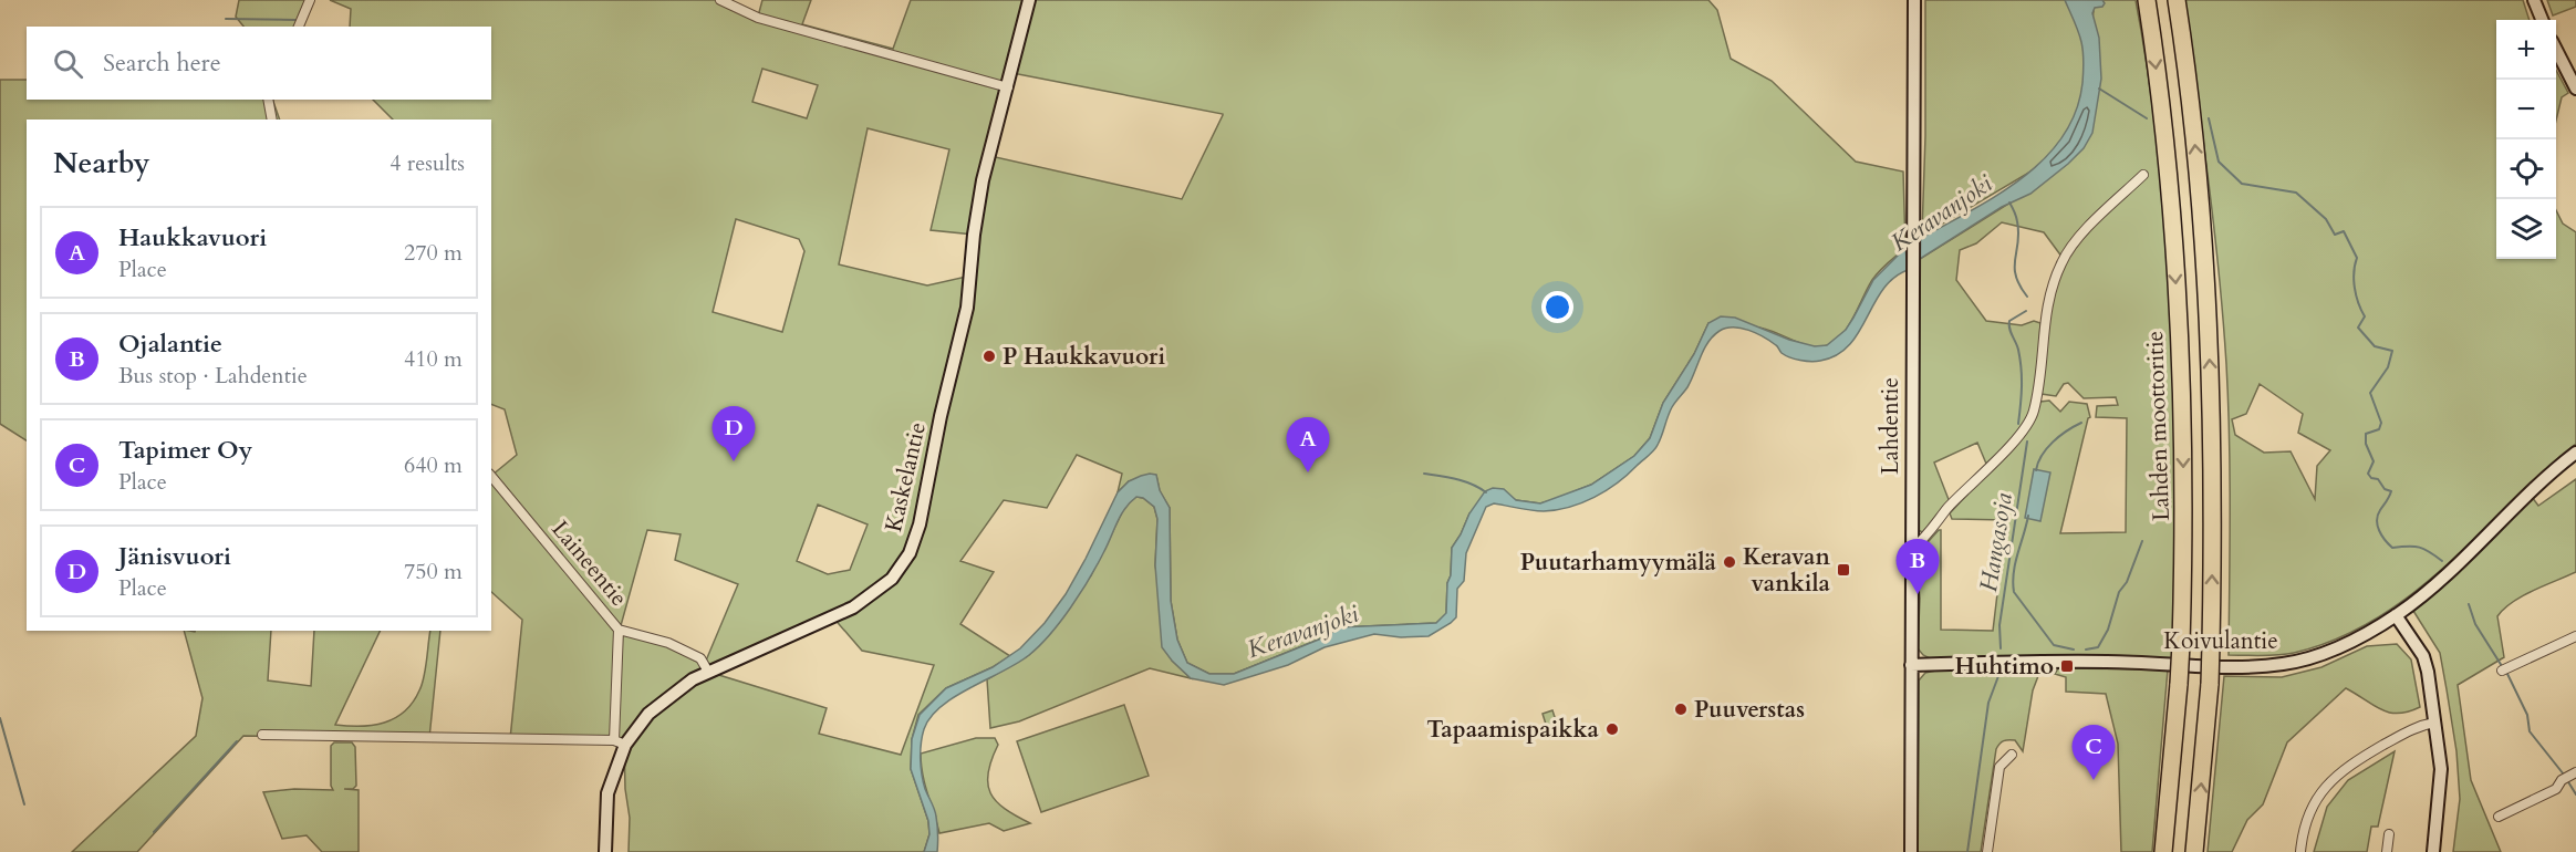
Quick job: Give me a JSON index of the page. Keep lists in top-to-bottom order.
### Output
{
  "streets": {
    "highway": ["Lahden moottoritie"],
    "street": [
      "Lahdentie",
      "Kaskelantie",
      "Laineentie",
      "Koivulantie"
    ]
  },
  "crossings": [
    ["Lahdentie", "Koivulantie"],
    ["Kaskelantie", "Laineentie"]
  ],
  "water": ["Keravanjoki", "Hangasoja"],
  "places": {
    "other": [
      "P Haukkavuori",
      "Puutarhamyymälä",
      "Puuverstas",
      "Tapaamispaikka"
    ],
    "transit": ["Keravan vankila", "Huhtimo"]
  },
  "page": {
    "map_buttons": ["+", "−"],
    "search": "Search here",
    "heading": ["Nearby", "4 results"],
    "list": [
      {
        "mark": "A",
        "name": "Haukkavuori",
        "note": "Place",
        "value": "270 m"
      },
      {
        "mark": "B",
        "name": "Ojalantie",
        "note": "Bus stop · Lahdentie",
        "value": "410 m"
      },
      {
        "mark": "C",
        "name": "Tapimer Oy",
        "note": "Place",
        "value": "640 m"
      },
      {
        "mark": "D",
        "name": "Jänisvuori",
        "note": "Place",
        "value": "750 m"
      }
    ],
    "pins": [
      "D",
      "A",
      "B",
      "C"
    ]
  }
}
